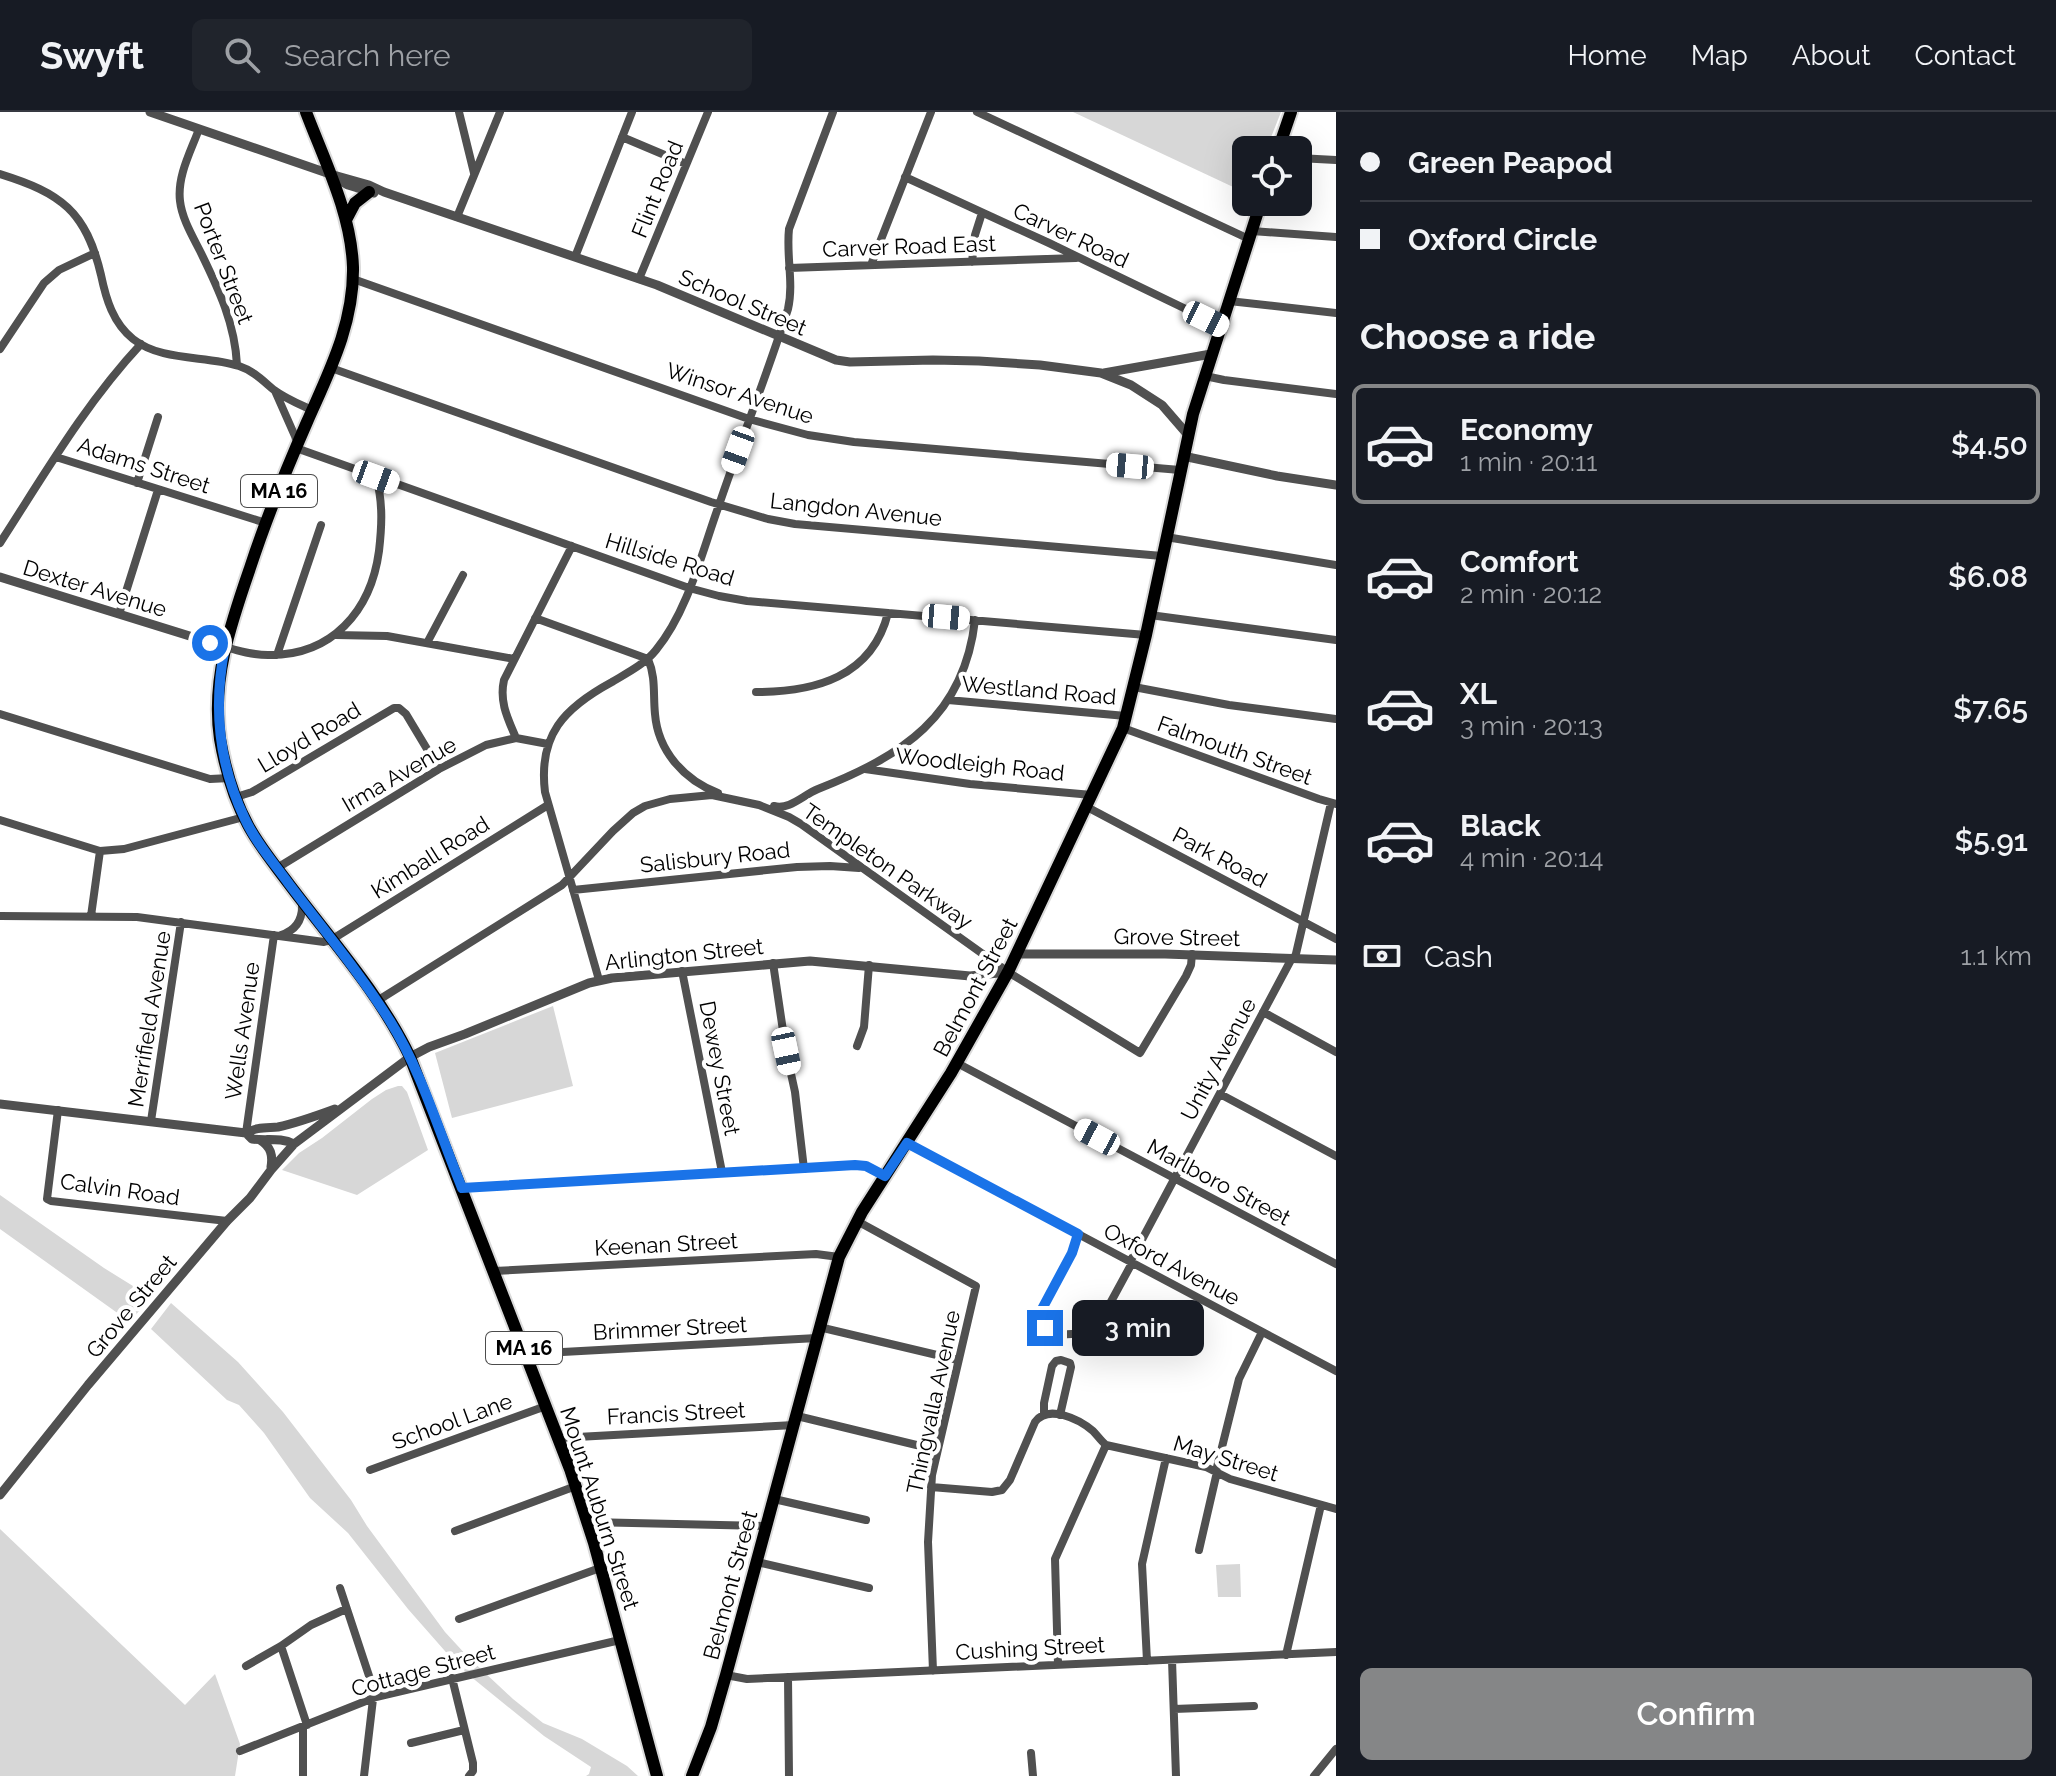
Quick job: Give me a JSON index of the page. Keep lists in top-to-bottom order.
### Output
{
  "streets": {
    "main road": ["MA 16", "Belmont Street", "Mount Auburn Street"],
    "street": [
      "Flint Road",
      "Carver Road",
      "Carver Road East",
      "Porter Street",
      "School Street",
      "Winsor Avenue",
      "Adams Street",
      "Langdon Avenue",
      "Hillside Road",
      "Dexter Avenue",
      "Westland Road",
      "Lloyd Road",
      "Falmouth Street",
      "Woodleigh Road",
      "Irma Avenue",
      "Kimball Road",
      "Salisbury Road",
      "Park Road",
      "Templeton Parkway",
      "Grove Street",
      "Arlington Street",
      "Merrifield Avenue",
      "Wells Avenue",
      "Unity Avenue",
      "Dewey Street",
      "Marlboro Street",
      "Calvin Road",
      "Keenan Street",
      "Oxford Avenue",
      "Brimmer Street",
      "Thingvalla Avenue",
      "Francis Street",
      "School Lane",
      "May Street",
      "Cushing Street",
      "Cottage Street"
    ]
  },
  "crossings": [
    ["Flint Road", "School Street"],
    ["Carver Road", "Carver Road East"],
    ["Carver Road", "Belmont Street"],
    ["Porter Street", "School Street"],
    ["School Street", "Belmont Street"],
    ["School Street", "Mount Auburn Street"],
    ["Winsor Avenue", "Belmont Street"],
    ["Winsor Avenue", "Mount Auburn Street"],
    ["Adams Street", "Mount Auburn Street"],
    ["Langdon Avenue", "Belmont Street"],
    ["Langdon Avenue", "Mount Auburn Street"],
    ["Hillside Road", "Belmont Street"],
    ["Hillside Road", "Mount Auburn Street"],
    ["Dexter Avenue", "Mount Auburn Street"],
    ["Westland Road", "Falmouth Street"],
    ["Westland Road", "Belmont Street"],
    ["Lloyd Road", "Irma Avenue"],
    ["Lloyd Road", "Mount Auburn Street"],
    ["Falmouth Street", "Belmont Street"],
    ["Falmouth Street", "Unity Avenue"],
    ["Woodleigh Road", "Park Road"],
    ["Woodleigh Road", "Belmont Street"],
    ["Irma Avenue", "Mount Auburn Street"],
    ["Kimball Road", "Mount Auburn Street"],
    ["Salisbury Road", "Templeton Parkway"],
    ["Park Road", "Belmont Street"],
    ["Park Road", "Unity Avenue"],
    ["Templeton Parkway", "Grove Street"],
    ["Templeton Parkway", "Arlington Street"],
    ["Templeton Parkway", "Belmont Street"],
    ["Templeton Parkway", "Mount Auburn Street"],
    ["Grove Street", "Arlington Street"],
    ["Grove Street", "Belmont Street"],
    ["Grove Street", "Unity Avenue"],
    ["Grove Street", "Calvin Road"],
    ["Arlington Street", "Belmont Street"],
    ["Arlington Street", "Merrifield Avenue"],
    ["Arlington Street", "Wells Avenue"],
    ["Arlington Street", "Dewey Street"],
    ["Arlington Street", "Calvin Road"],
    ["Arlington Street", "Mount Auburn Street"],
    ["Belmont Street", "Marlboro Street"],
    ["Belmont Street", "Keenan Street"],
    ["Belmont Street", "Oxford Avenue"],
    ["Belmont Street", "Brimmer Street"],
    ["Belmont Street", "Thingvalla Avenue"],
    ["Belmont Street", "Francis Street"],
    ["Belmont Street", "Cushing Street"],
    ["Unity Avenue", "Marlboro Street"],
    ["Unity Avenue", "Oxford Avenue"],
    ["Keenan Street", "Mount Auburn Street"],
    ["Brimmer Street", "Thingvalla Avenue"],
    ["Brimmer Street", "Mount Auburn Street"],
    ["Thingvalla Avenue", "Francis Street"],
    ["Thingvalla Avenue", "Cushing Street"],
    ["Francis Street", "Mount Auburn Street"],
    ["School Lane", "Mount Auburn Street"],
    ["Mount Auburn Street", "Cottage Street"]
  ],
  "page": {
    "header": "Swyft",
    "search": "Search here",
    "nav": [
      "Home",
      "Map",
      "About",
      "Contact"
    ],
    "banner": ["Green Peapod", "Oxford Circle"],
    "heading": "Choose a ride",
    "list": [
      {
        "name": "Economy",
        "note": "1 min · 20:11",
        "value": "$4.50"
      },
      {
        "name": "Comfort",
        "note": "2 min · 20:12",
        "value": "$6.08"
      },
      {
        "name": "XL",
        "note": "3 min · 20:13",
        "value": "$7.65"
      },
      {
        "name": "Black",
        "note": "4 min · 20:14",
        "value": "$5.91"
      }
    ],
    "pay": ["Cash", "1.1 km"],
    "bubble": "3 min",
    "buttons": "Confirm"
  }
}
